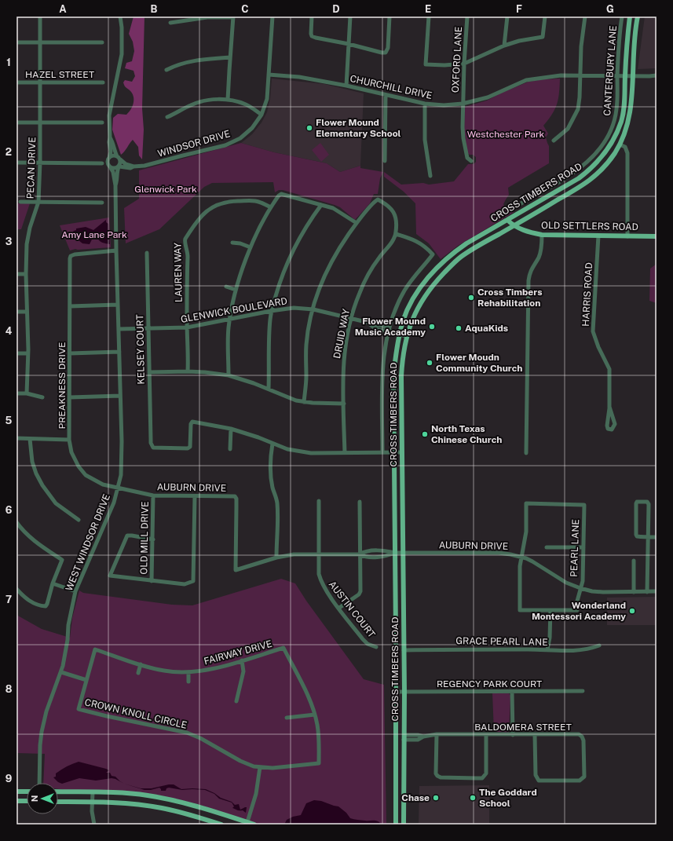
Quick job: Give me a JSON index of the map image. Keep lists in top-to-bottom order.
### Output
{
  "streets": {
    "main road": ["CROSS TIMBERS ROAD", "OLD SETTLERS ROAD"],
    "street": [
      "OXFORD LANE",
      "CANTERBURY LANE",
      "HAZEL STREET",
      "CHURCHILL DRIVE",
      "WINDSOR DRIVE",
      "PECAN DRIVE",
      "LAUREN WAY",
      "HARRIS ROAD",
      "GLENWICK BOULEVARD",
      "DRUID WAY",
      "KELSEY COURT",
      "PREAKNESS DRIVE",
      "AUBURN DRIVE",
      "OLD MILL DRIVE",
      "WEST WINDSOR DRIVE",
      "PEARL LANE",
      "AUSTIN COURT",
      "GRACE PEARL LANE",
      "FAIRWAY DRIVE",
      "REGENCY PARK COURT",
      "CROWN KNOLL CIRCLE",
      "BALDOMERA STREET"
    ]
  },
  "crossings": [
    ["OXFORD LANE", "CHURCHILL DRIVE"],
    ["CANTERBURY LANE", "CHURCHILL DRIVE"],
    ["HAZEL STREET", "PECAN DRIVE"],
    ["CHURCHILL DRIVE", "WINDSOR DRIVE"],
    ["CHURCHILL DRIVE", "CROSS TIMBERS ROAD"],
    ["WINDSOR DRIVE", "WEST WINDSOR DRIVE"],
    ["CROSS TIMBERS ROAD", "OLD SETTLERS ROAD"],
    ["CROSS TIMBERS ROAD", "GLENWICK BOULEVARD"],
    ["CROSS TIMBERS ROAD", "AUBURN DRIVE"],
    ["CROSS TIMBERS ROAD", "GRACE PEARL LANE"],
    ["CROSS TIMBERS ROAD", "REGENCY PARK COURT"],
    ["CROSS TIMBERS ROAD", "BALDOMERA STREET"],
    ["OLD SETTLERS ROAD", "HARRIS ROAD"],
    ["LAUREN WAY", "GLENWICK BOULEVARD"],
    ["GLENWICK BOULEVARD", "DRUID WAY"],
    ["GLENWICK BOULEVARD", "KELSEY COURT"],
    ["GLENWICK BOULEVARD", "WEST WINDSOR DRIVE"],
    ["PREAKNESS DRIVE", "AUBURN DRIVE"],
    ["PREAKNESS DRIVE", "WEST WINDSOR DRIVE"],
    ["AUBURN DRIVE", "OLD MILL DRIVE"],
    ["AUBURN DRIVE", "WEST WINDSOR DRIVE"],
    ["AUBURN DRIVE", "PEARL LANE"],
    ["AUBURN DRIVE", "AUSTIN COURT"],
    ["FAIRWAY DRIVE", "CROWN KNOLL CIRCLE"]
  ],
  "parks": ["Westchester Park", "Glenwick Park", "Amy Lane Park"],
  "places": [
    "Flower Mound Elementary School",
    "Cross Timbers Rehabilitation",
    "Flower Mound Music Academy",
    "AquaKids",
    "Flower Moudn Community Church",
    "North Texas Chinese Church",
    "Wonderland Montessori Academy",
    "Chase",
    "The Goddard School"
  ],
  "north": "left",
  "grid": {
    "columns": [
      "A",
      "B",
      "C",
      "D",
      "E",
      "F",
      "G"
    ],
    "rows": [
      "1",
      "2",
      "3",
      "4",
      "5",
      "6",
      "7",
      "8",
      "9"
    ]
  }
}
